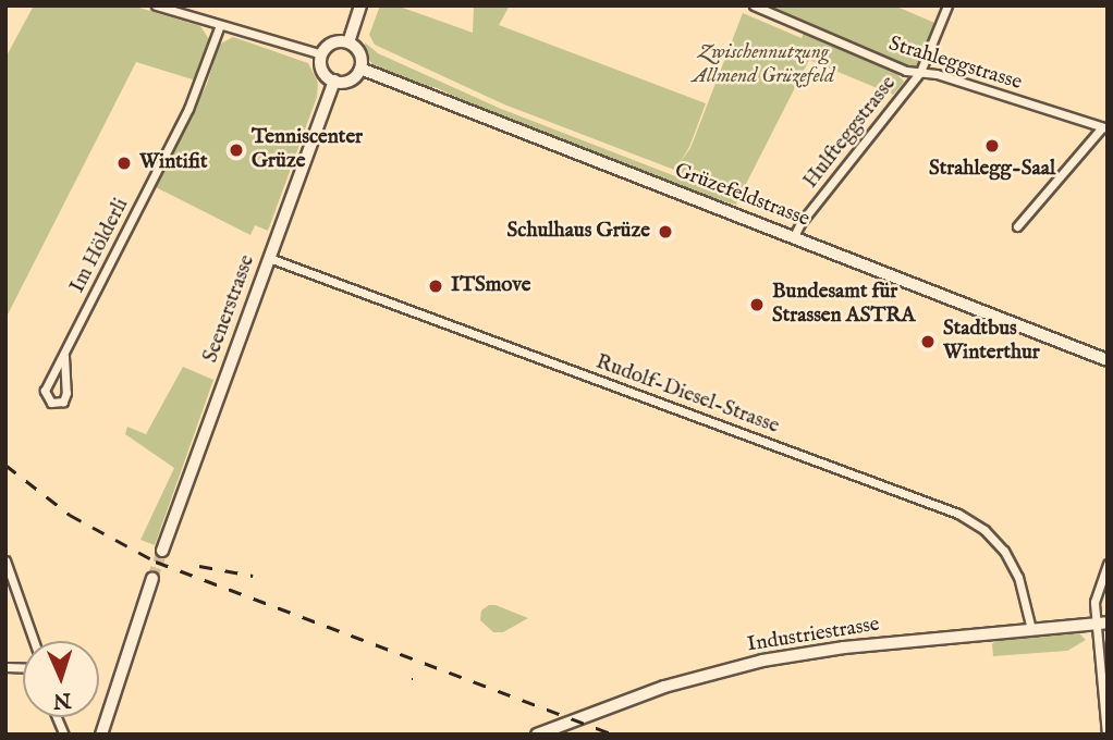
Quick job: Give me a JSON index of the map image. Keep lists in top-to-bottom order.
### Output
{
  "streets": {
    "main road": ["Grüzefeldstrasse", "Seenerstrasse", "Industriestrasse"],
    "street": [
      "Strahleggstrasse",
      "Hulfteggstrasse",
      "Im Hölderli",
      "Rudolf-Diesel-Strasse"
    ]
  },
  "crossings": [
    ["Strahleggstrasse", "Hulfteggstrasse"],
    ["Hulfteggstrasse", "Grüzefeldstrasse"],
    ["Grüzefeldstrasse", "Seenerstrasse"],
    ["Seenerstrasse", "Rudolf-Diesel-Strasse"],
    ["Rudolf-Diesel-Strasse", "Industriestrasse"]
  ],
  "parks": ["Zwischennutzung Allmend Grüzefeld"],
  "places": [
    "Strahlegg-Saal",
    "Tenniscenter Grüze",
    "Wintifit",
    "Schulhaus Grüze",
    "ITSmove",
    "Bundesamt für Strassen ASTRA",
    "Stadtbus Winterthur"
  ],
  "north": "bottom"
}
